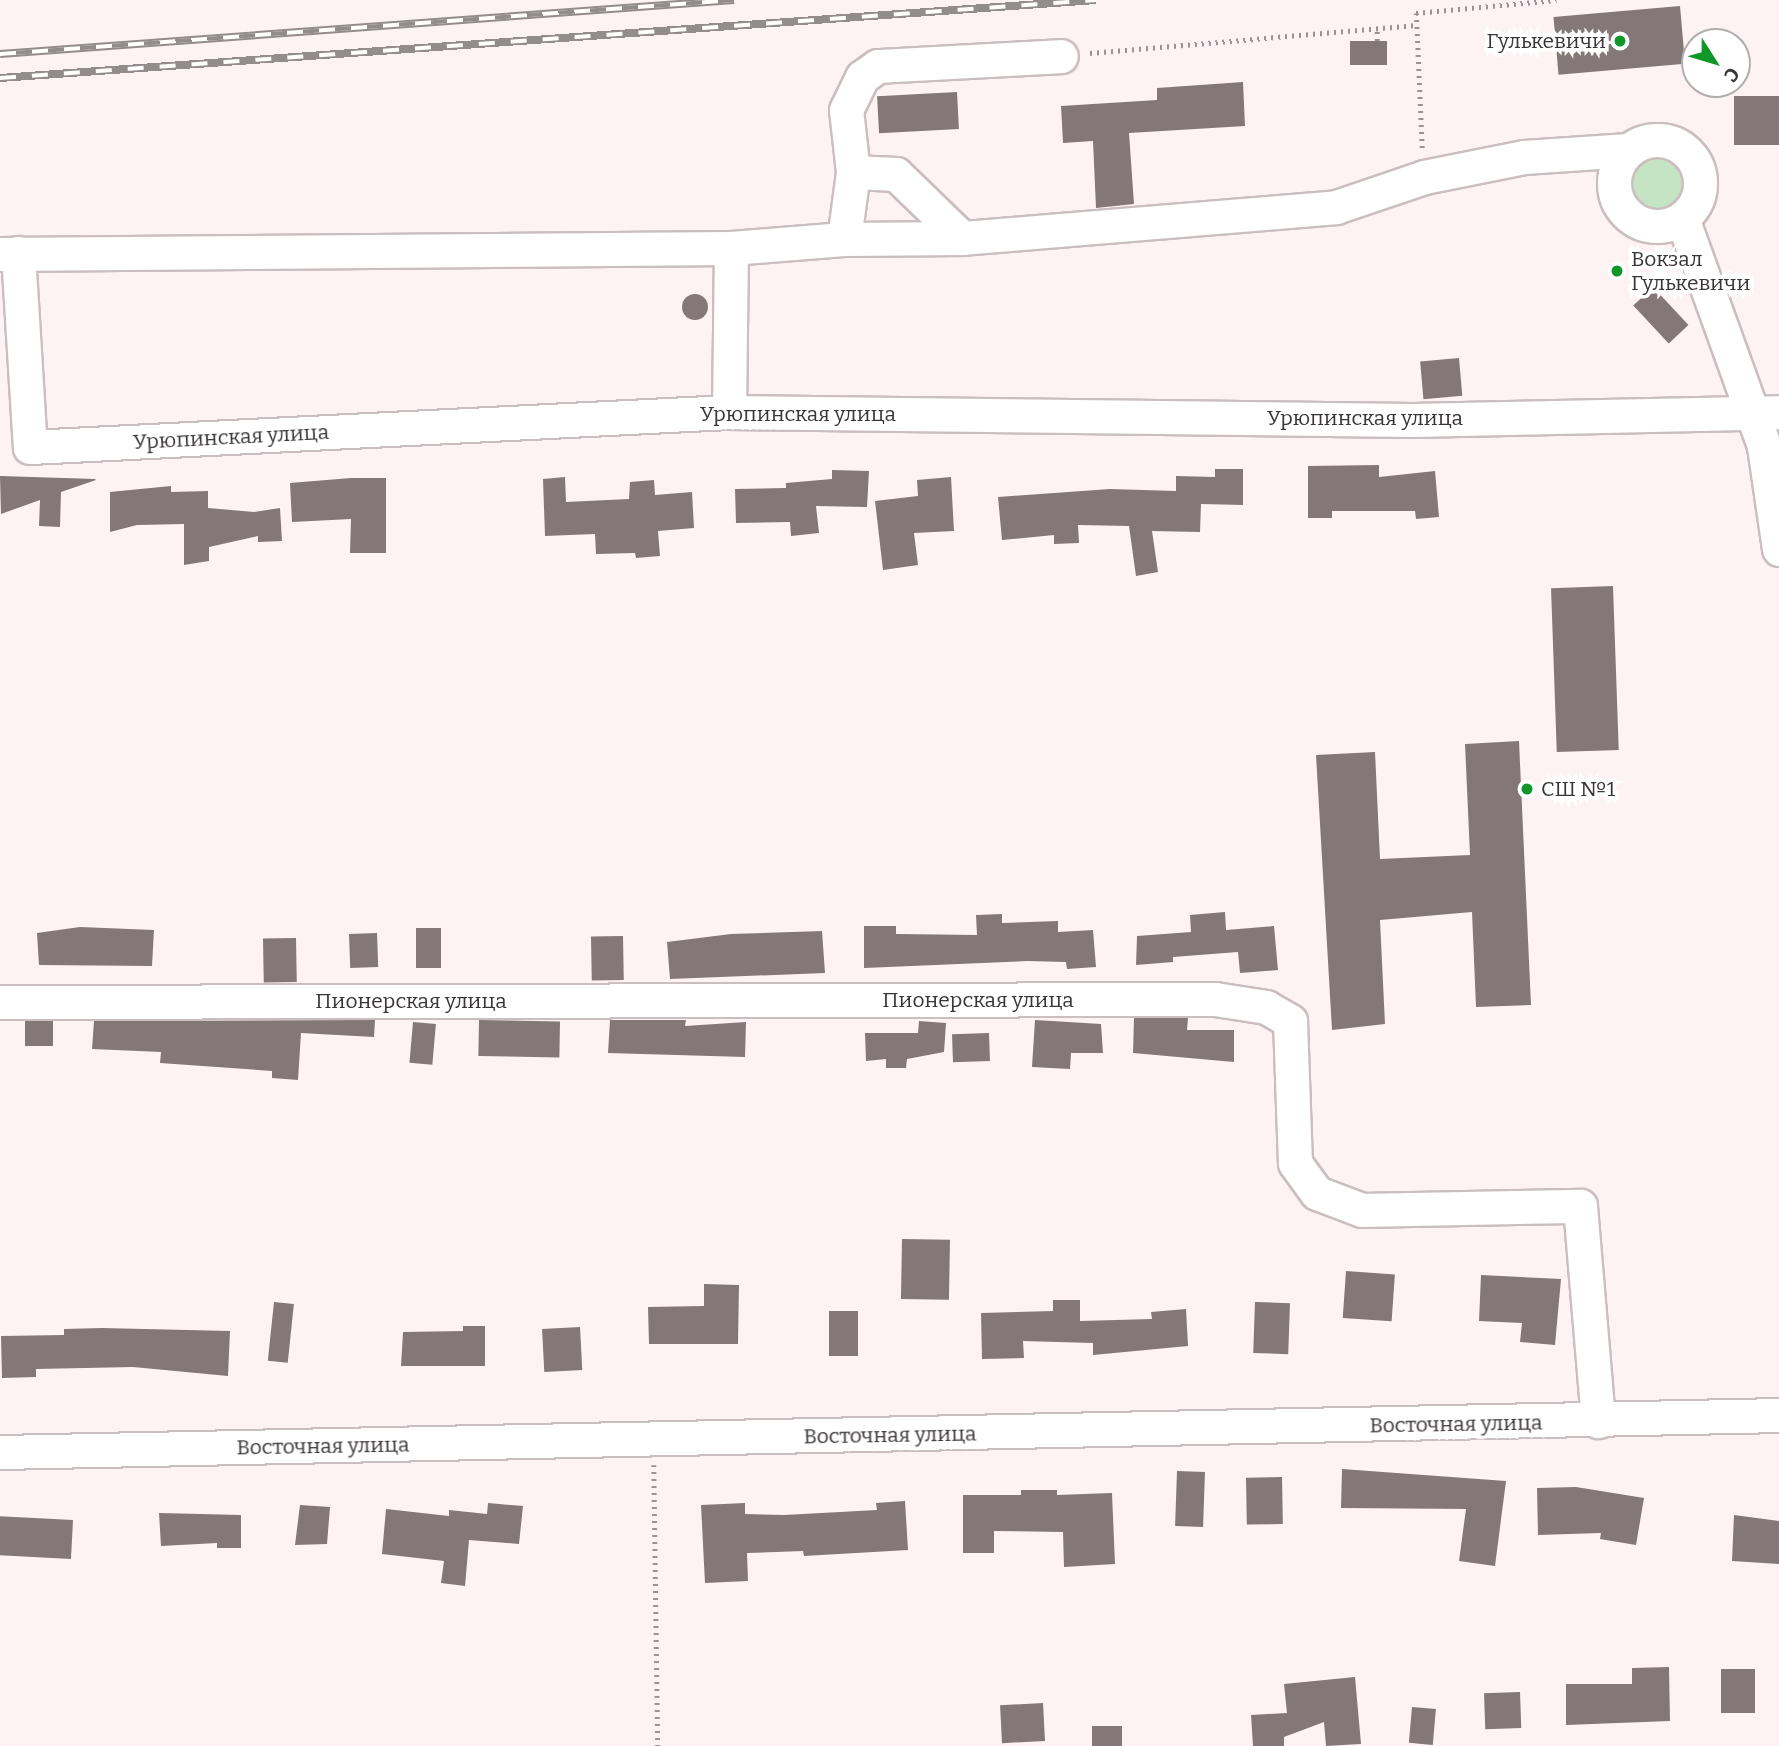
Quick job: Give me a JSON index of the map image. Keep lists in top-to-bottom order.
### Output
{
  "streets": {
    "street": ["Урюпинская улица", "Пионерская улица", "Восточная улица"]
  },
  "crossings": [
    ["Пионерская улица", "Восточная улица"]
  ],
  "places": ["Гулькевичи", "Вокзал Гулькевичи", "СШ №1"],
  "north": "bottom right"
}
